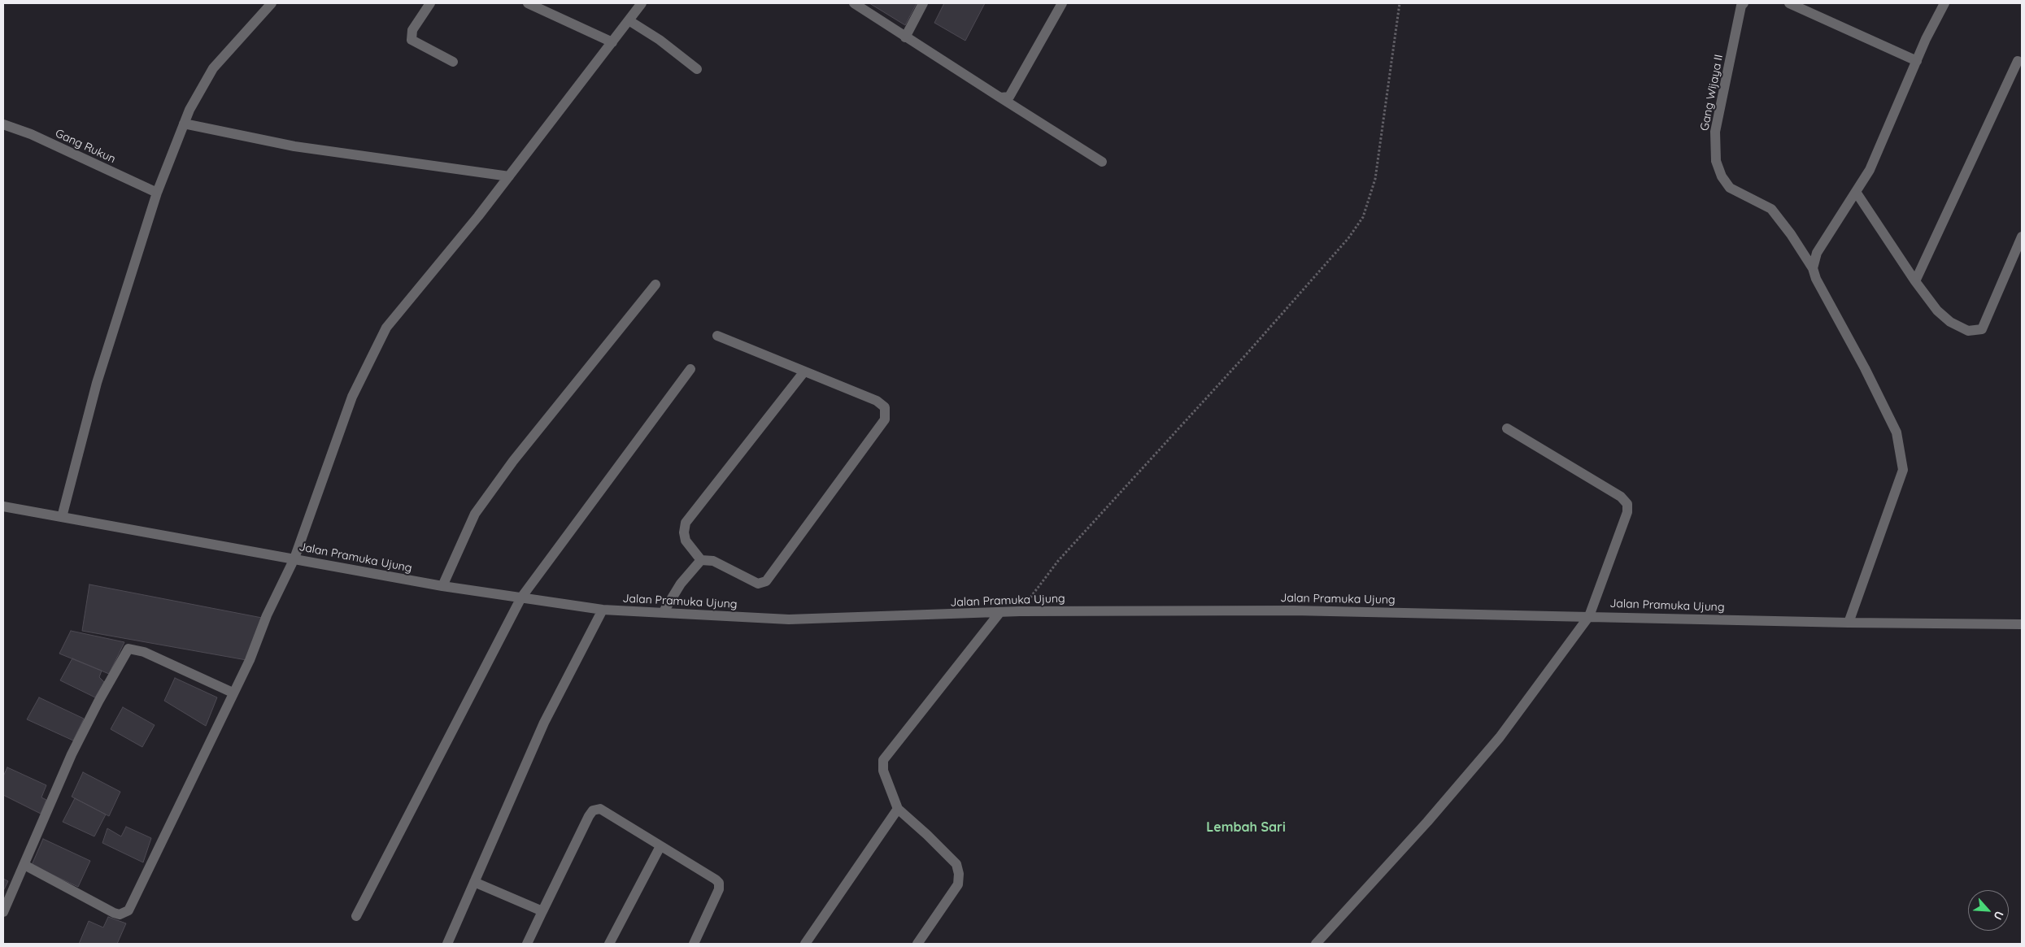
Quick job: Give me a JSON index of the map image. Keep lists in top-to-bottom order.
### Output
{
  "streets": {
    "street": ["Gang Wijaya II", "Gang Rukun", "Jalan Pramuka Ujung"]
  },
  "crossings": [
    ["Gang Wijaya II", "Jalan Pramuka Ujung"]
  ],
  "districts": ["Lembah Sari"],
  "north": "bottom right"
}
